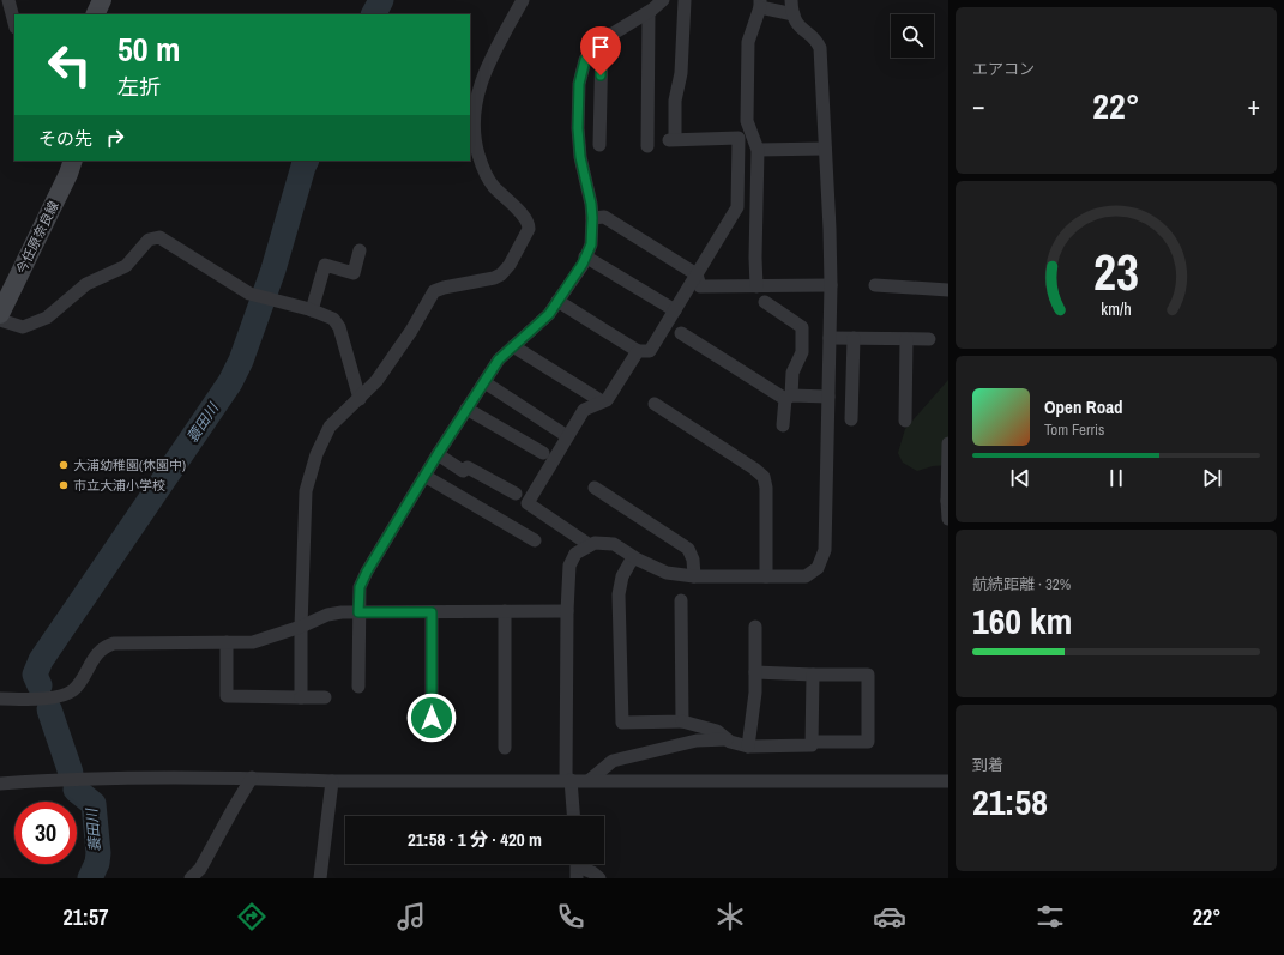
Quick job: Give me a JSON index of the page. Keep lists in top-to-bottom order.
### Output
{
  "streets": {
    "main road": ["今任原奈良線"]
  },
  "water": ["蓑田川"],
  "places": ["大浦幼稚園(休園中)", "市立大浦小学校"],
  "page": {
    "tile": [
      "エアコン",
      ["航続距離 · 32%", "160 km"],
      ["到着", "21:58"]
    ],
    "turn": ["50 m", "左折"],
    "heat": ["−", "22°", "+"],
    "then": "その先",
    "song": ["Open Road", "Tom Ferris"],
    "limit": "30",
    "trip": "21:58 · 1 分 · 420 m",
    "tabs": ["21:57", "22°"],
    "gauge": ["23", "km/h"]
  }
}
